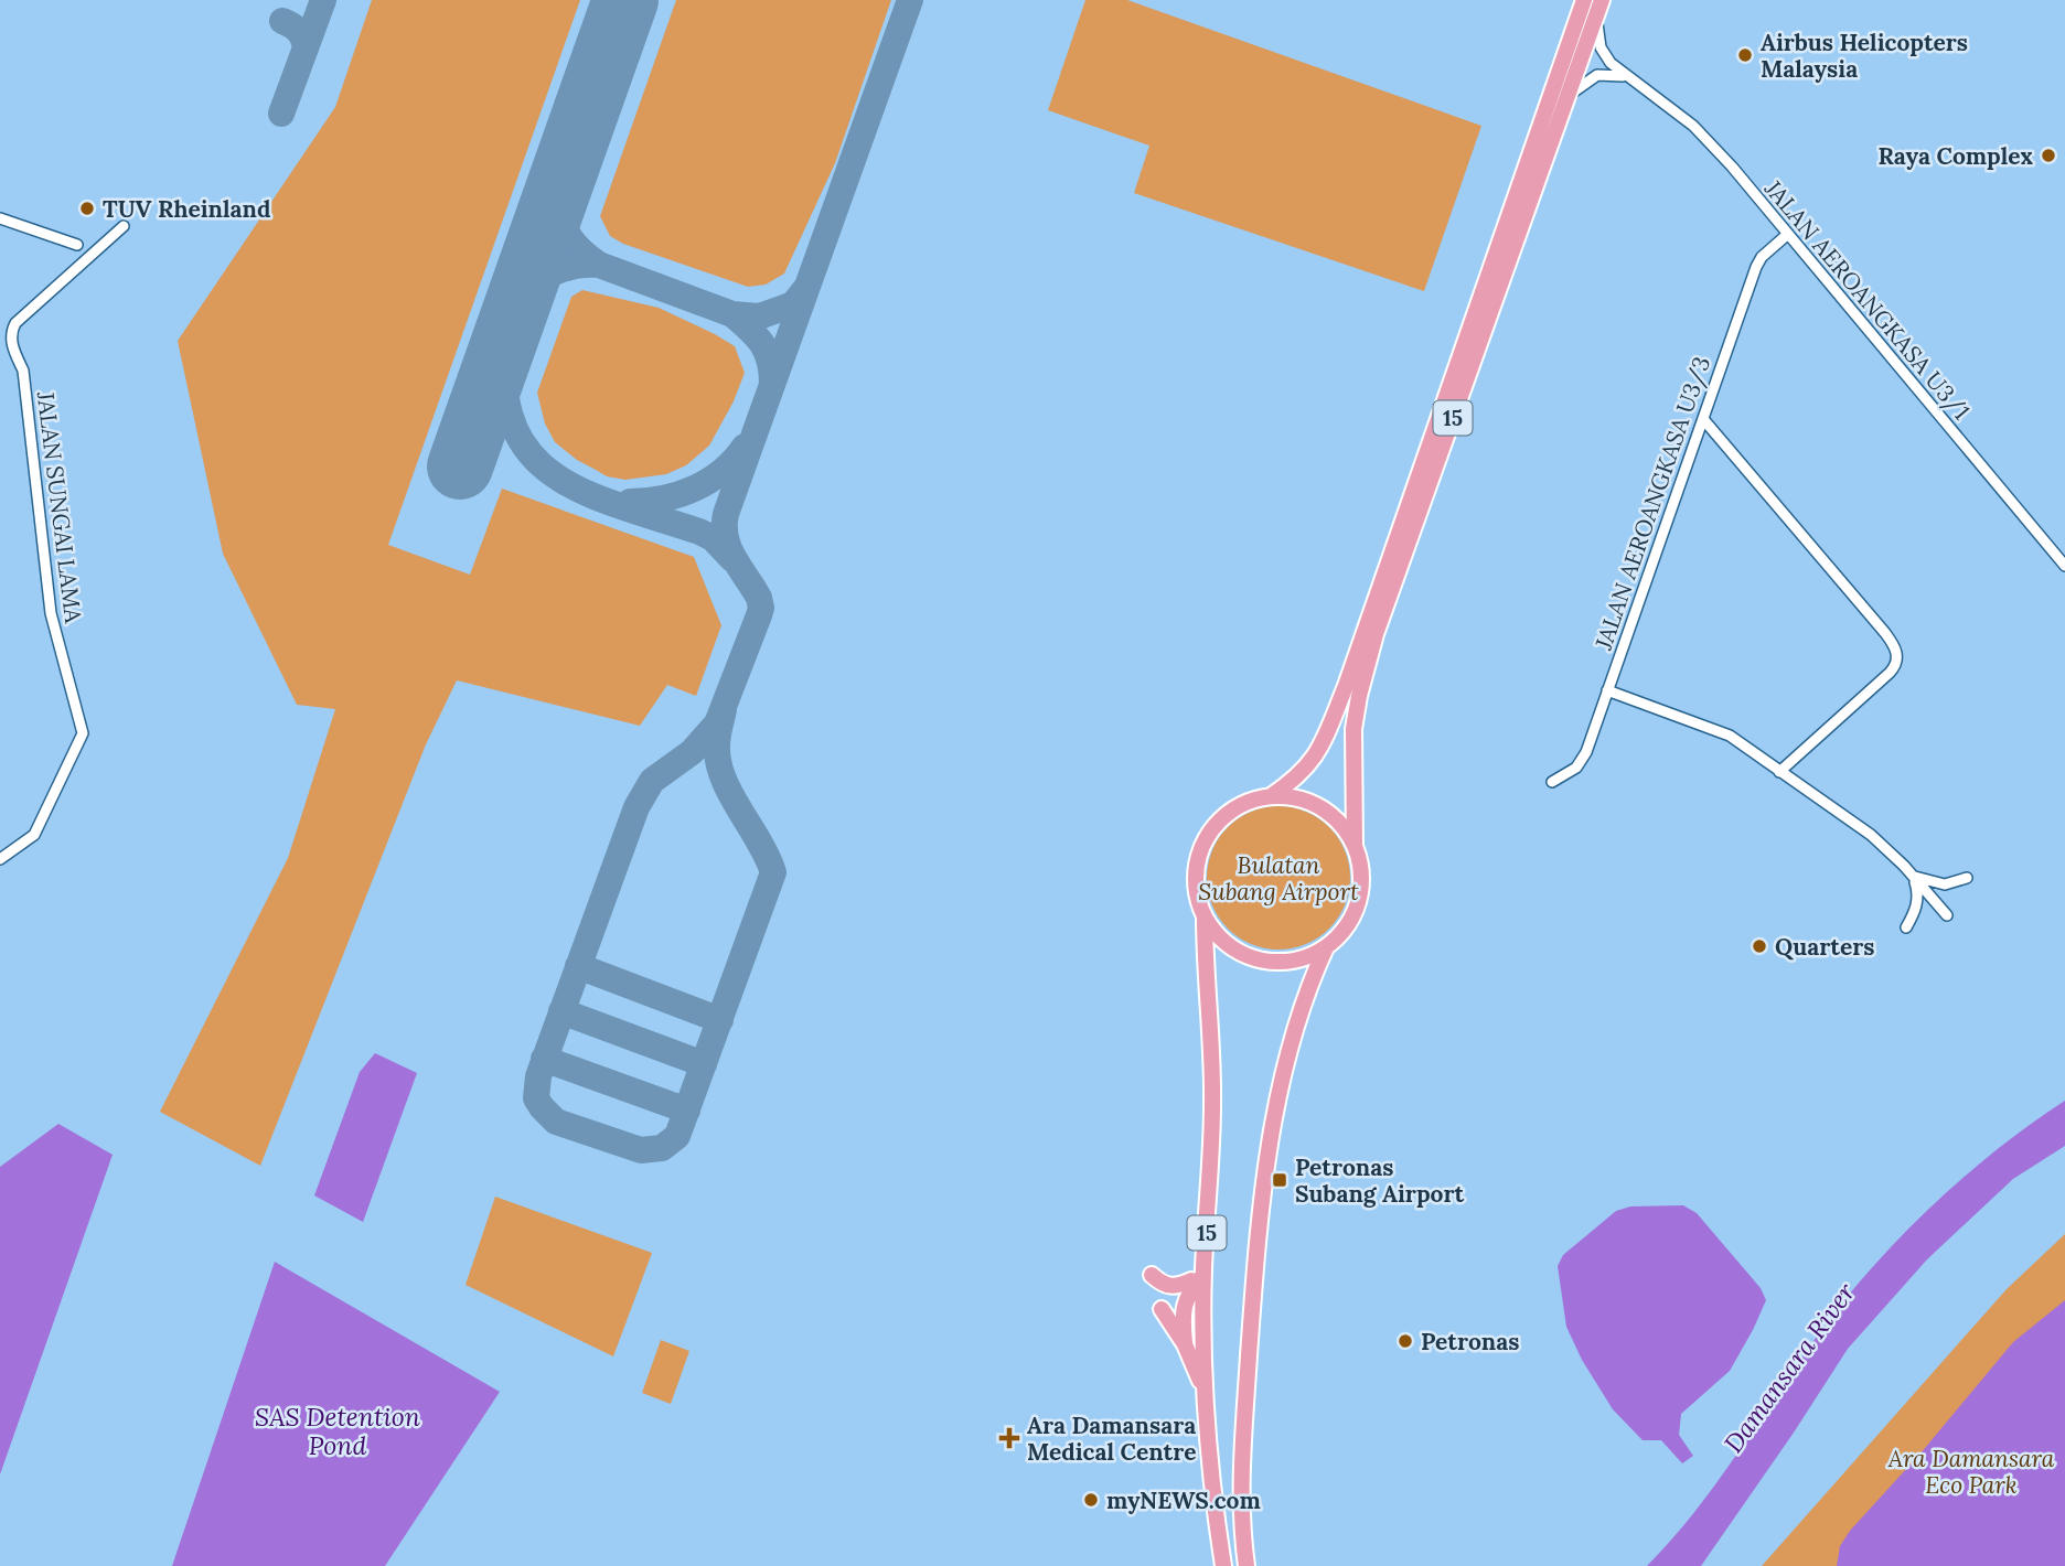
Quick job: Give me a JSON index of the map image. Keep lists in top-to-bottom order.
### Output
{
  "streets": {
    "main road": ["15"],
    "street": ["JALAN AEROANGKASA U3/1", "JALAN AEROANGKASA U3/3", "JALAN SUNGAI LAMA"]
  },
  "crossings": [
    ["JALAN AEROANGKASA U3/1", "15"],
    ["JALAN AEROANGKASA U3/1", "JALAN AEROANGKASA U3/3"]
  ],
  "water": ["Damansara River", "SAS Detention Pond"],
  "parks": ["Bulatan Subang Airport", "Ara Damansara Eco Park"],
  "places": {
    "other": [
      "Airbus Helicopters Malaysia",
      "Raya Complex",
      "TUV Rheinland",
      "Quarters",
      "Petronas",
      "myNEWS.com"
    ],
    "transit": ["Petronas Subang Airport"],
    "health": ["Ara Damansara Medical Centre"]
  }
}
